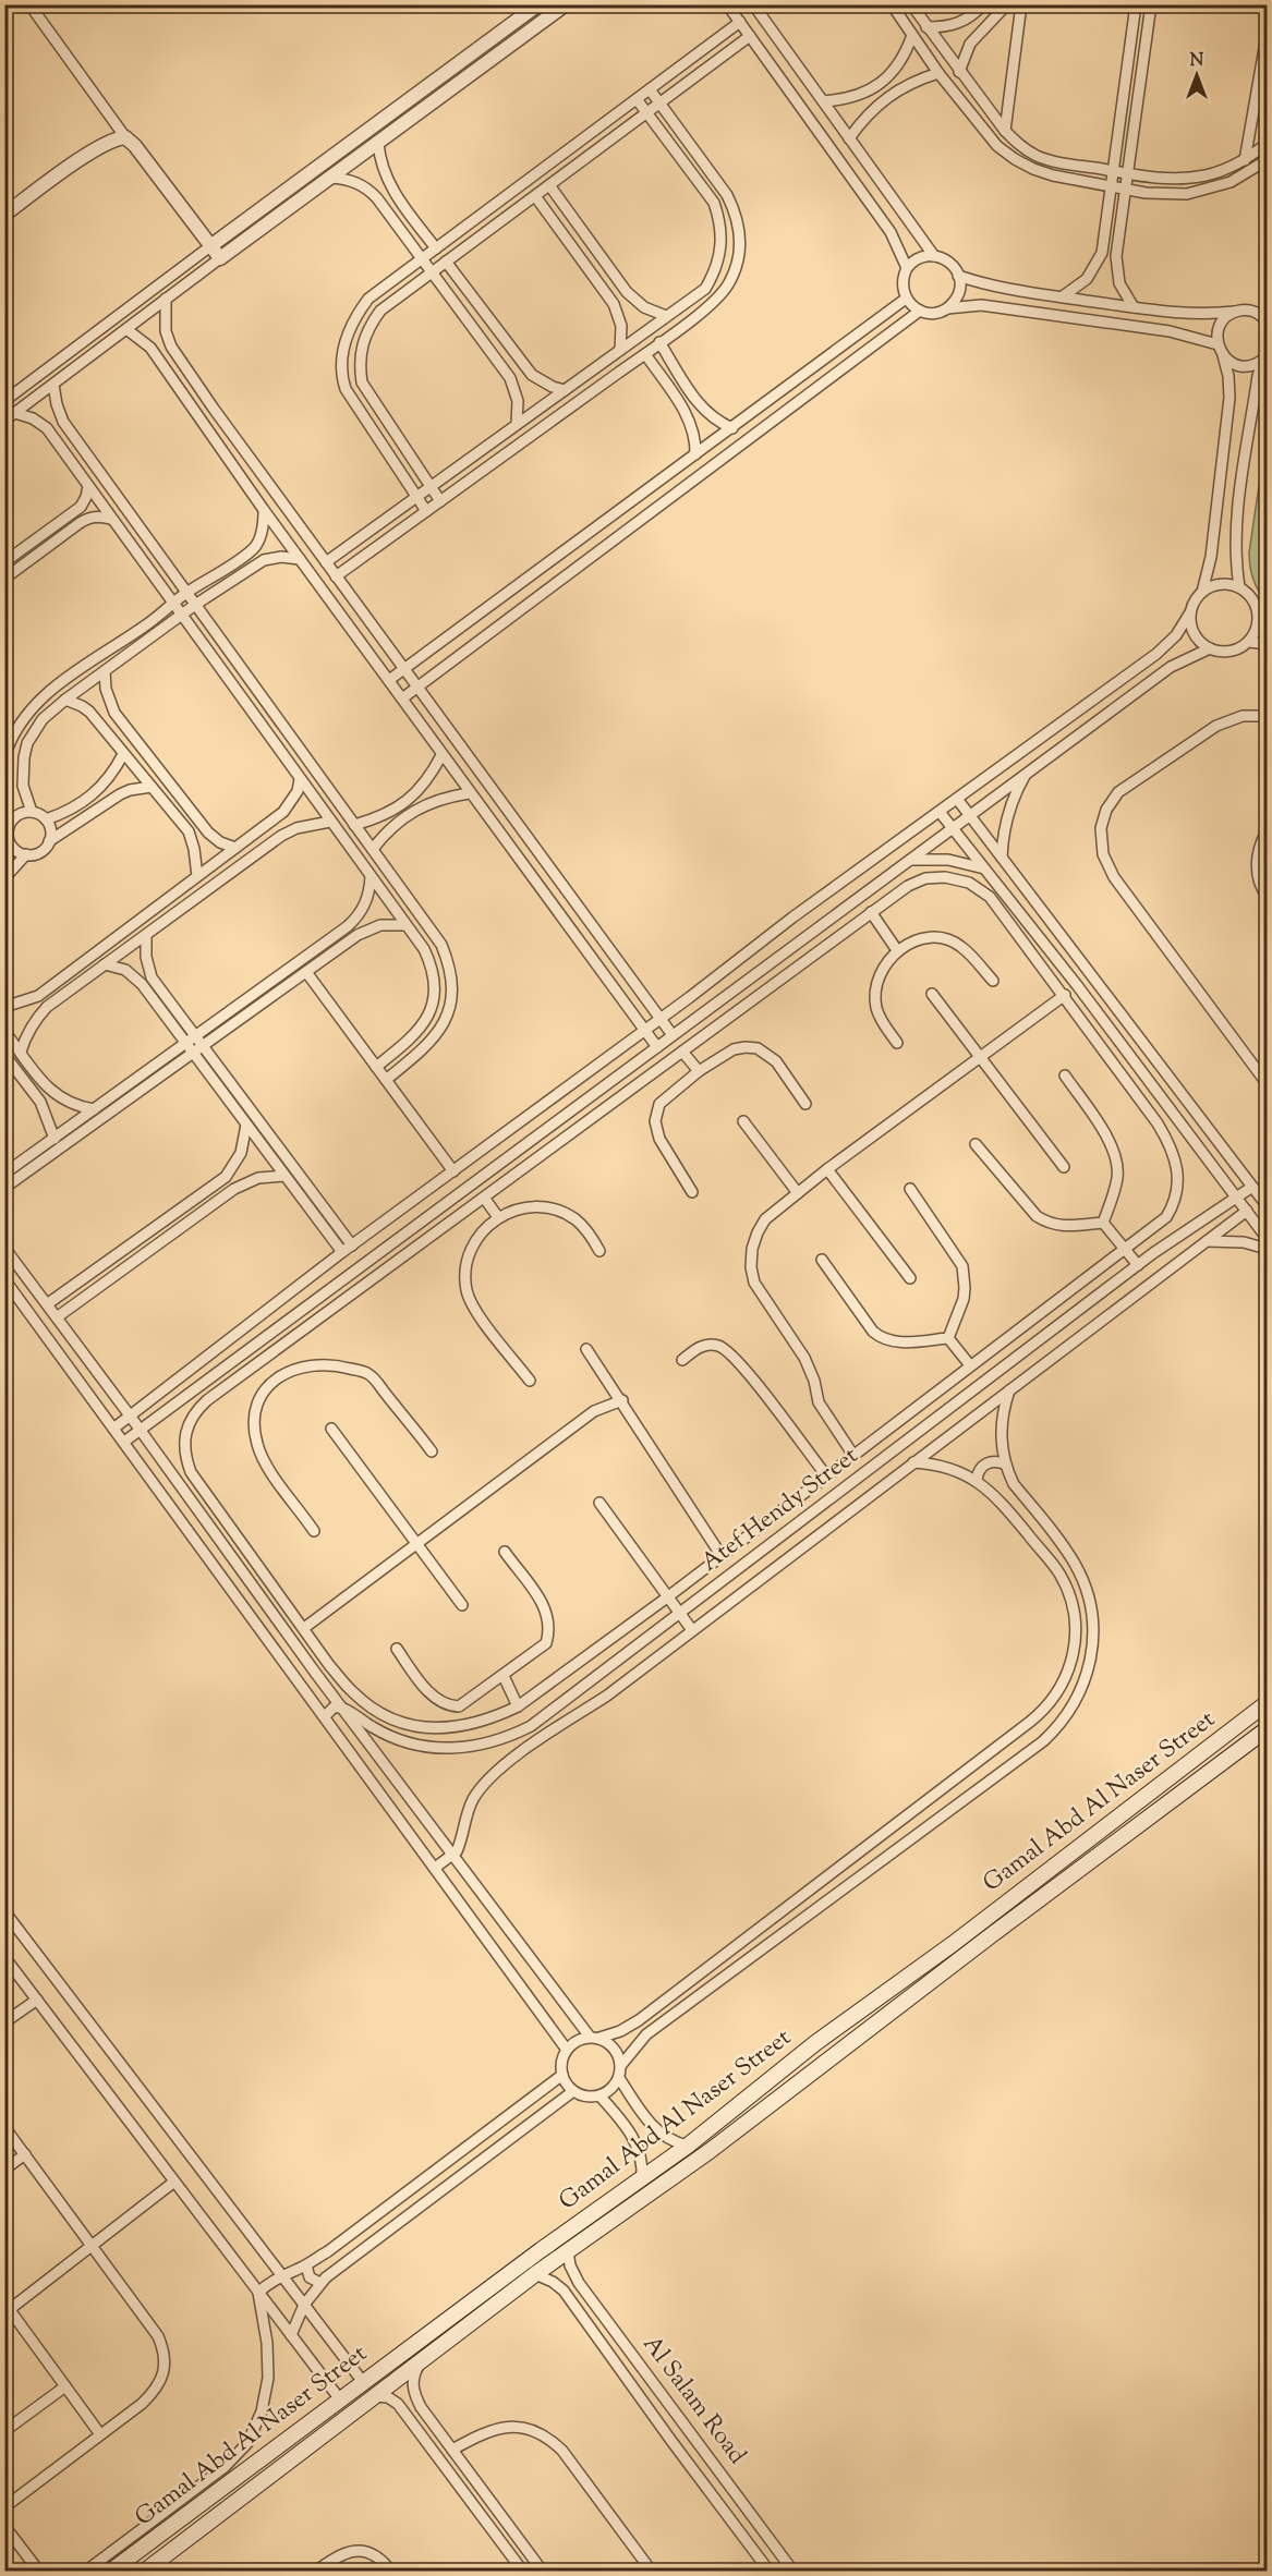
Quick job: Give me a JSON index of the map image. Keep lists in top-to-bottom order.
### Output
{
  "streets": {
    "main road": ["Gamal Abd Al Naser Street"],
    "street": ["Atef Hendy Street", "Al Salam Road"]
  },
  "crossings": [
    ["Gamal Abd Al Naser Street", "Al Salam Road"]
  ],
  "north": "top"
}
